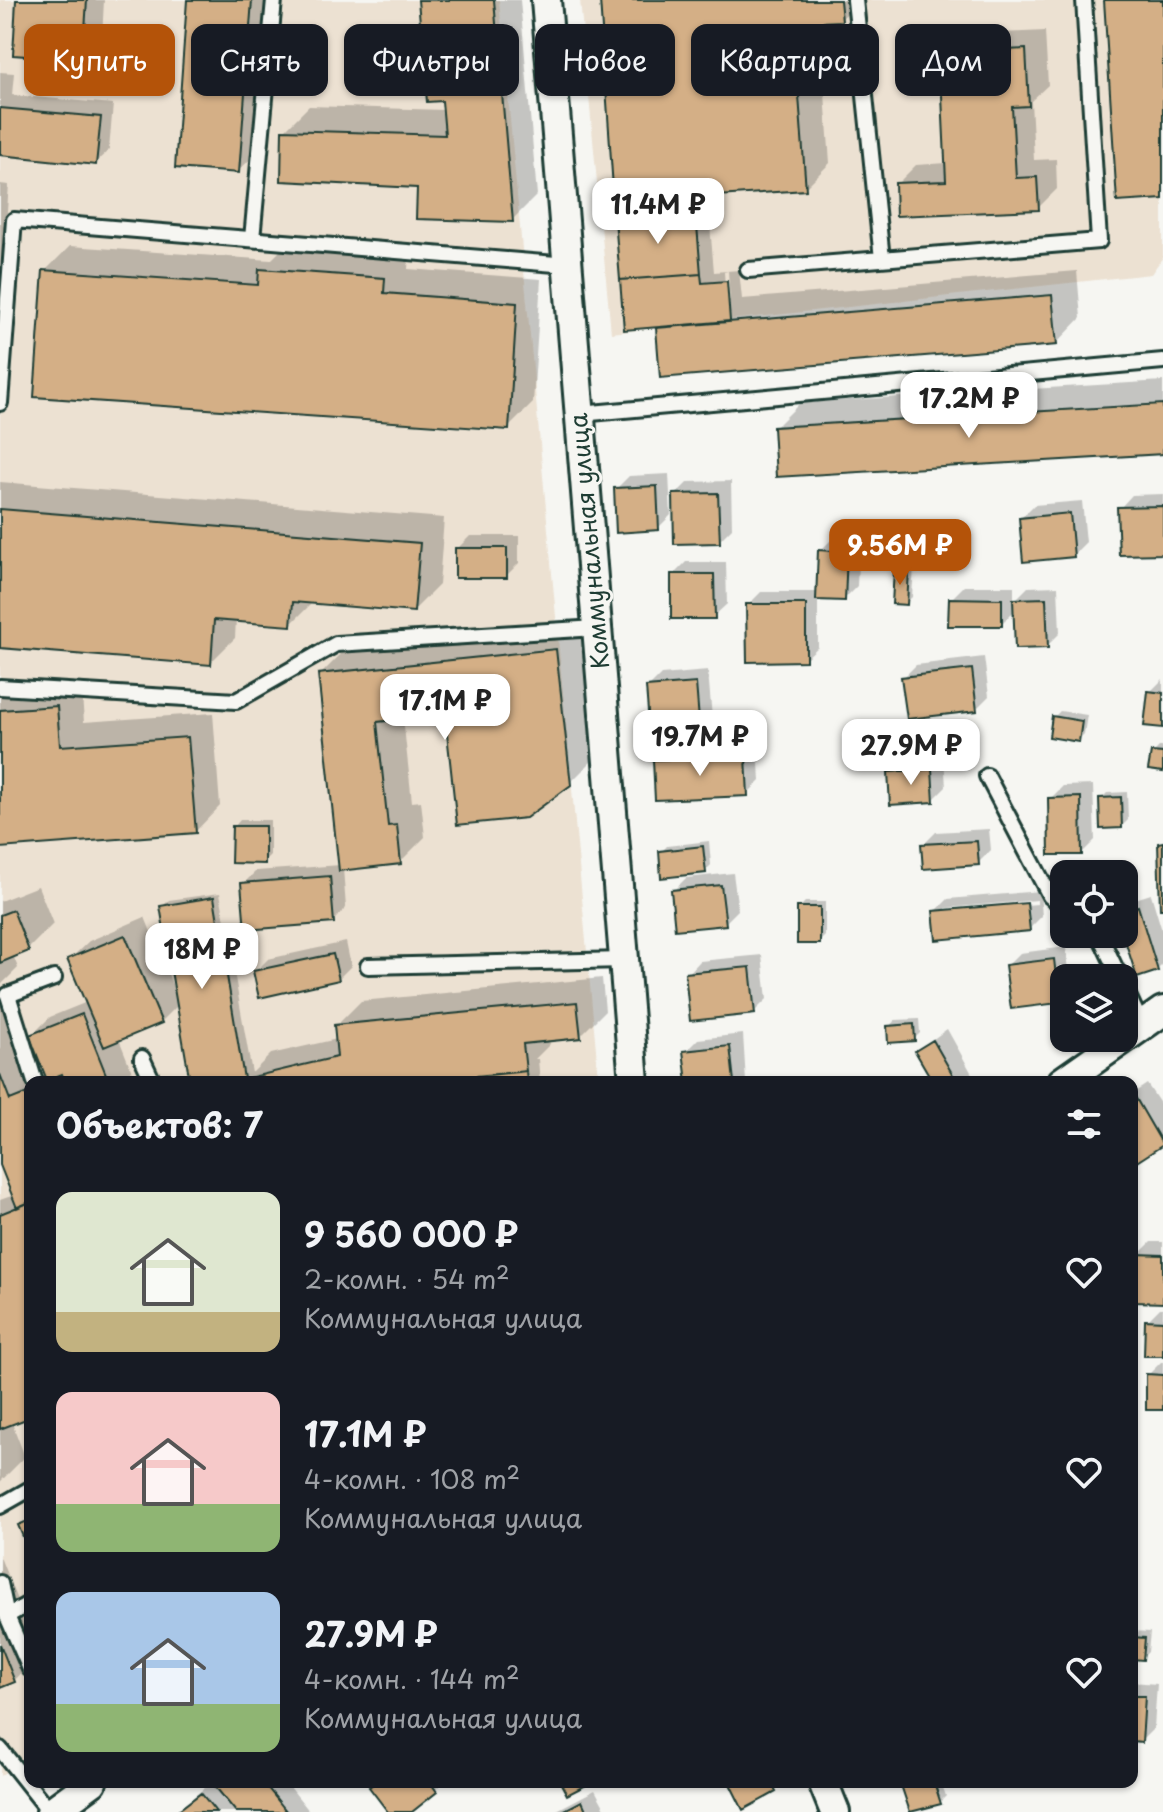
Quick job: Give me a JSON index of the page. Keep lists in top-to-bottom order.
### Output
{
  "streets": {
    "street": ["Коммунальная улица"]
  },
  "page": {
    "chip": [
      "Купить",
      "Снять",
      "Фильтры",
      "Новое",
      "Квартира",
      "Дом"
    ],
    "price": [
      "11.4M ₽",
      "17.2M ₽",
      "9.56M ₽",
      "17.1M ₽",
      "19.7M ₽",
      "27.9M ₽",
      "18M ₽"
    ],
    "heading": "Объектов: 7",
    "list": [
      {
        "name": "9 560 000 ₽",
        "note": "2-комн. · 54 m² · Коммунальная улица"
      },
      {
        "name": "17.1M ₽",
        "note": "4-комн. · 108 m² · Коммунальная улица"
      },
      {
        "name": "27.9M ₽",
        "note": "4-комн. · 144 m² · Коммунальная улица"
      }
    ]
  }
}
